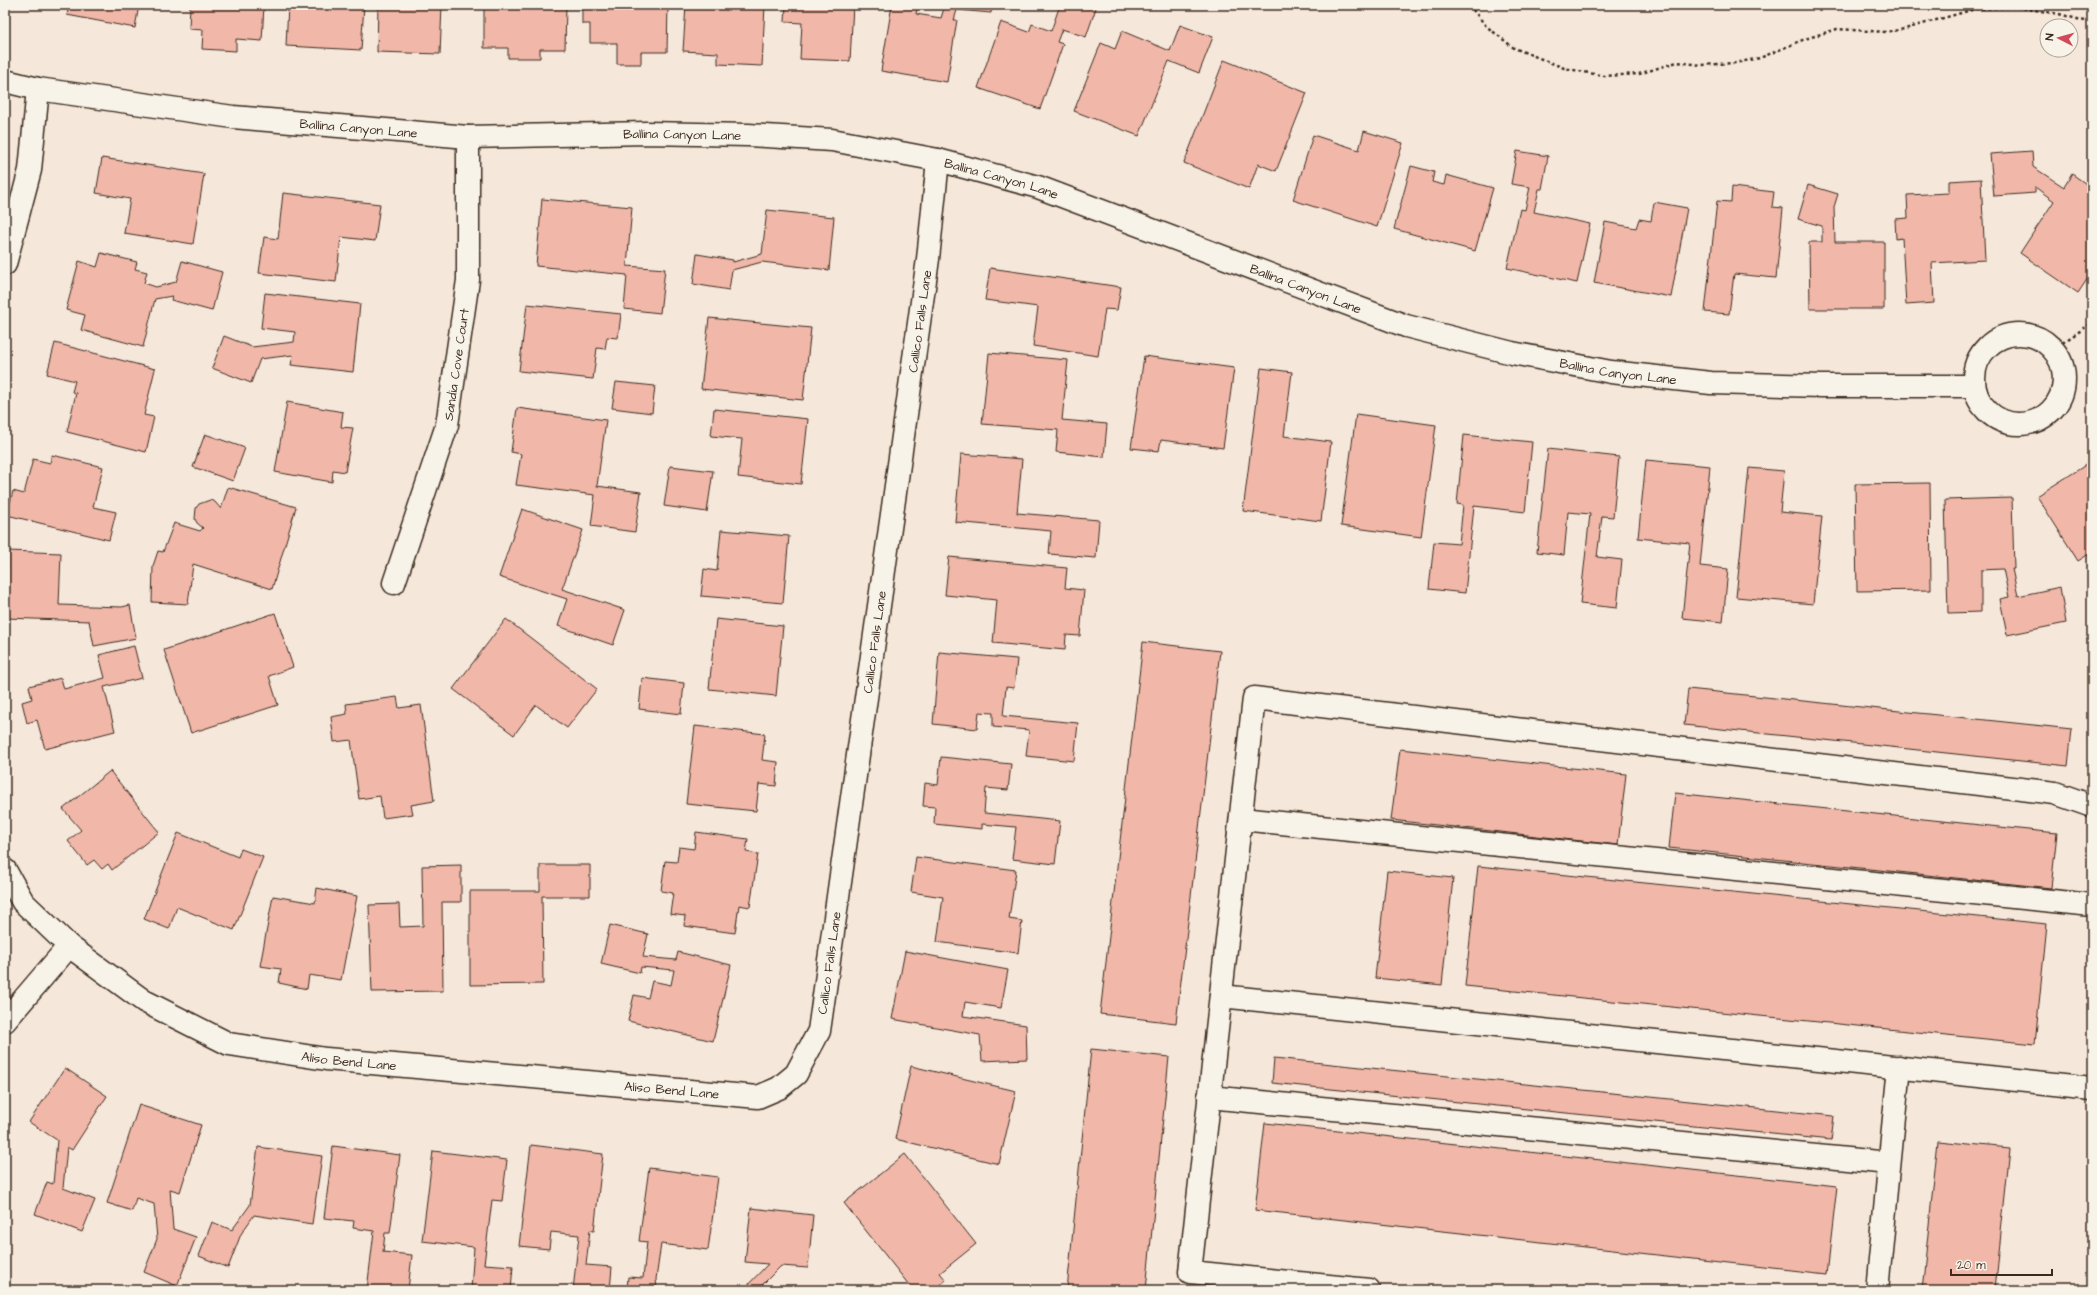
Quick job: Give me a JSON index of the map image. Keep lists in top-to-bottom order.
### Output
{
  "streets": {
    "street": [
      "Ballina Canyon Lane",
      "Callico Falls Lane",
      "Sandia Cove Court",
      "Aliso Bend Lane"
    ]
  },
  "crossings": [
    ["Ballina Canyon Lane", "Callico Falls Lane"],
    ["Ballina Canyon Lane", "Sandia Cove Court"],
    ["Callico Falls Lane", "Aliso Bend Lane"]
  ],
  "scale_bar": "20 m",
  "north": "left"
}
